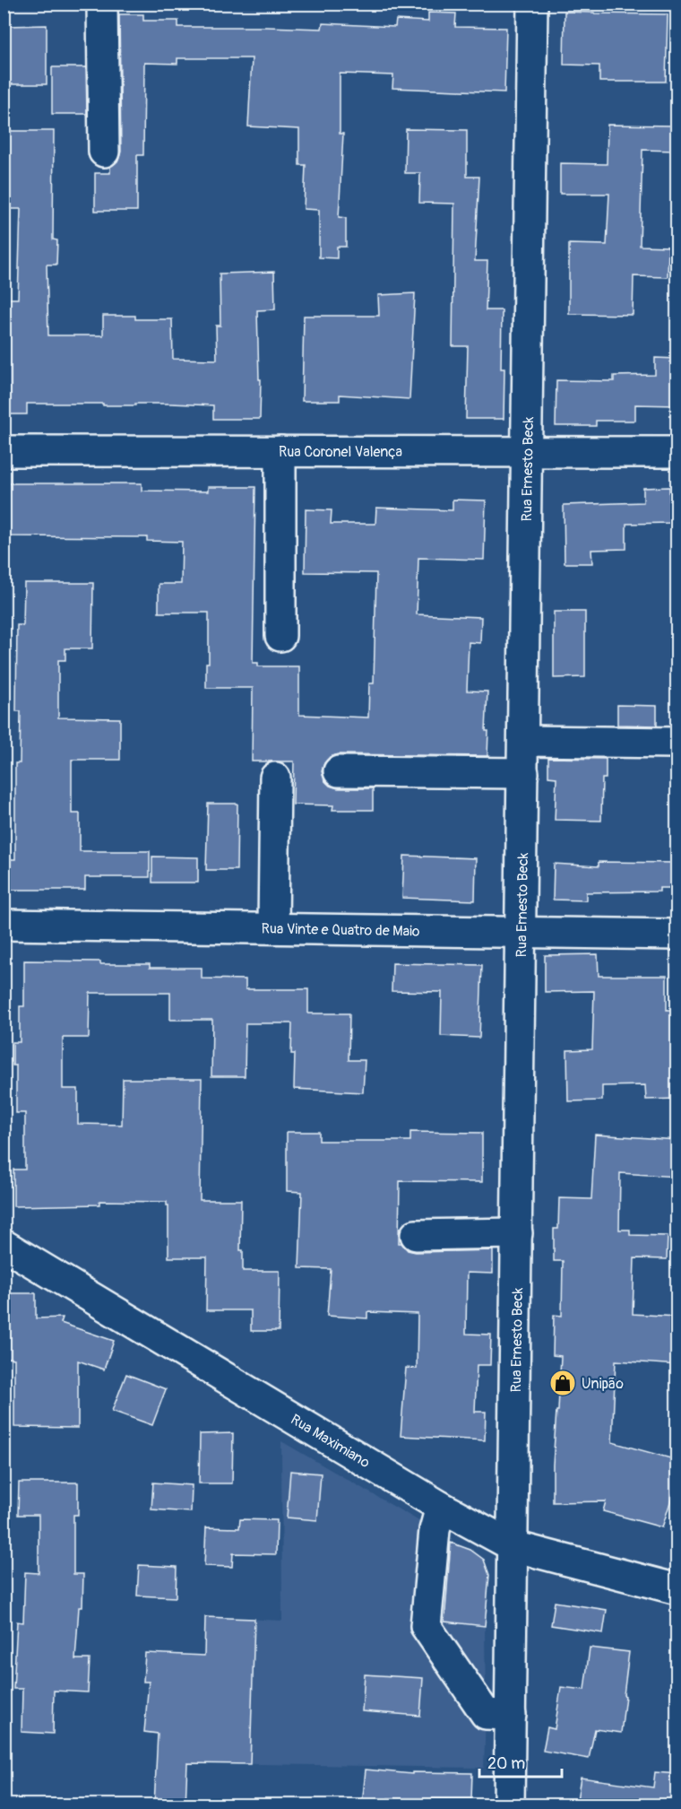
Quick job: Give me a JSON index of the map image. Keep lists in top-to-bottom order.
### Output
{
  "streets": {
    "street": [
      "Rua Coronel Valença",
      "Rua Ernesto Beck",
      "Rua Vinte e Quatro de Maio",
      "Rua Maximiano"
    ]
  },
  "crossings": [
    ["Rua Coronel Valença", "Rua Ernesto Beck"],
    ["Rua Ernesto Beck", "Rua Vinte e Quatro de Maio"],
    ["Rua Ernesto Beck", "Rua Maximiano"]
  ],
  "places": {
    "shop": ["Unipão"]
  },
  "scale_bar": "20 m"
}
